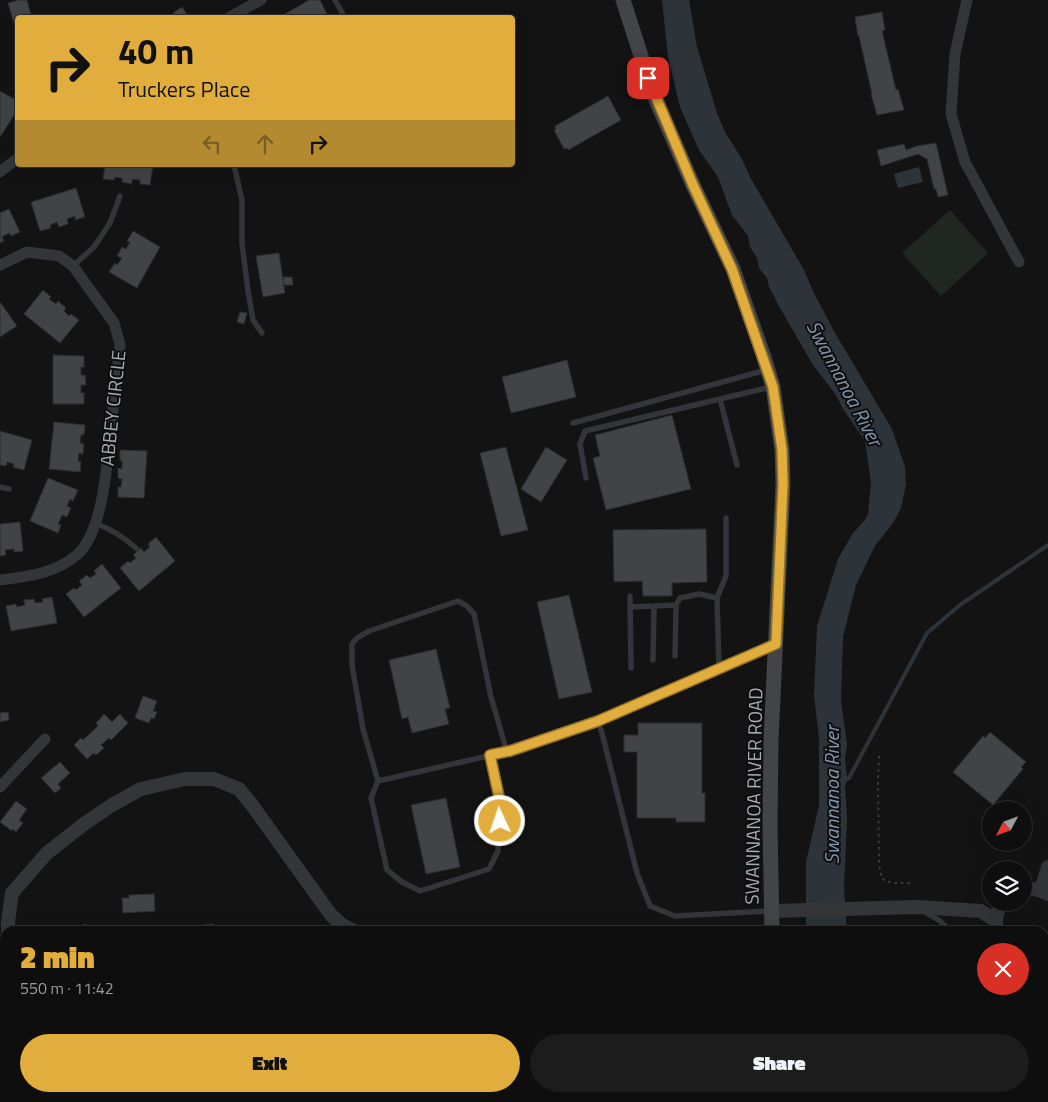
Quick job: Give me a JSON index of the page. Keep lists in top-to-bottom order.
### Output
{
  "streets": {
    "main road": ["SWANNANOA RIVER ROAD"],
    "street": ["ABBEY CIRCLE"]
  },
  "water": ["Swannanoa River"],
  "north": "bottom left",
  "page": {
    "turn": ["40 m", "Truckers Place"],
    "heading": ["2 min", "550 m · 11:42"],
    "buttons": ["Exit", "Share"]
  }
}
